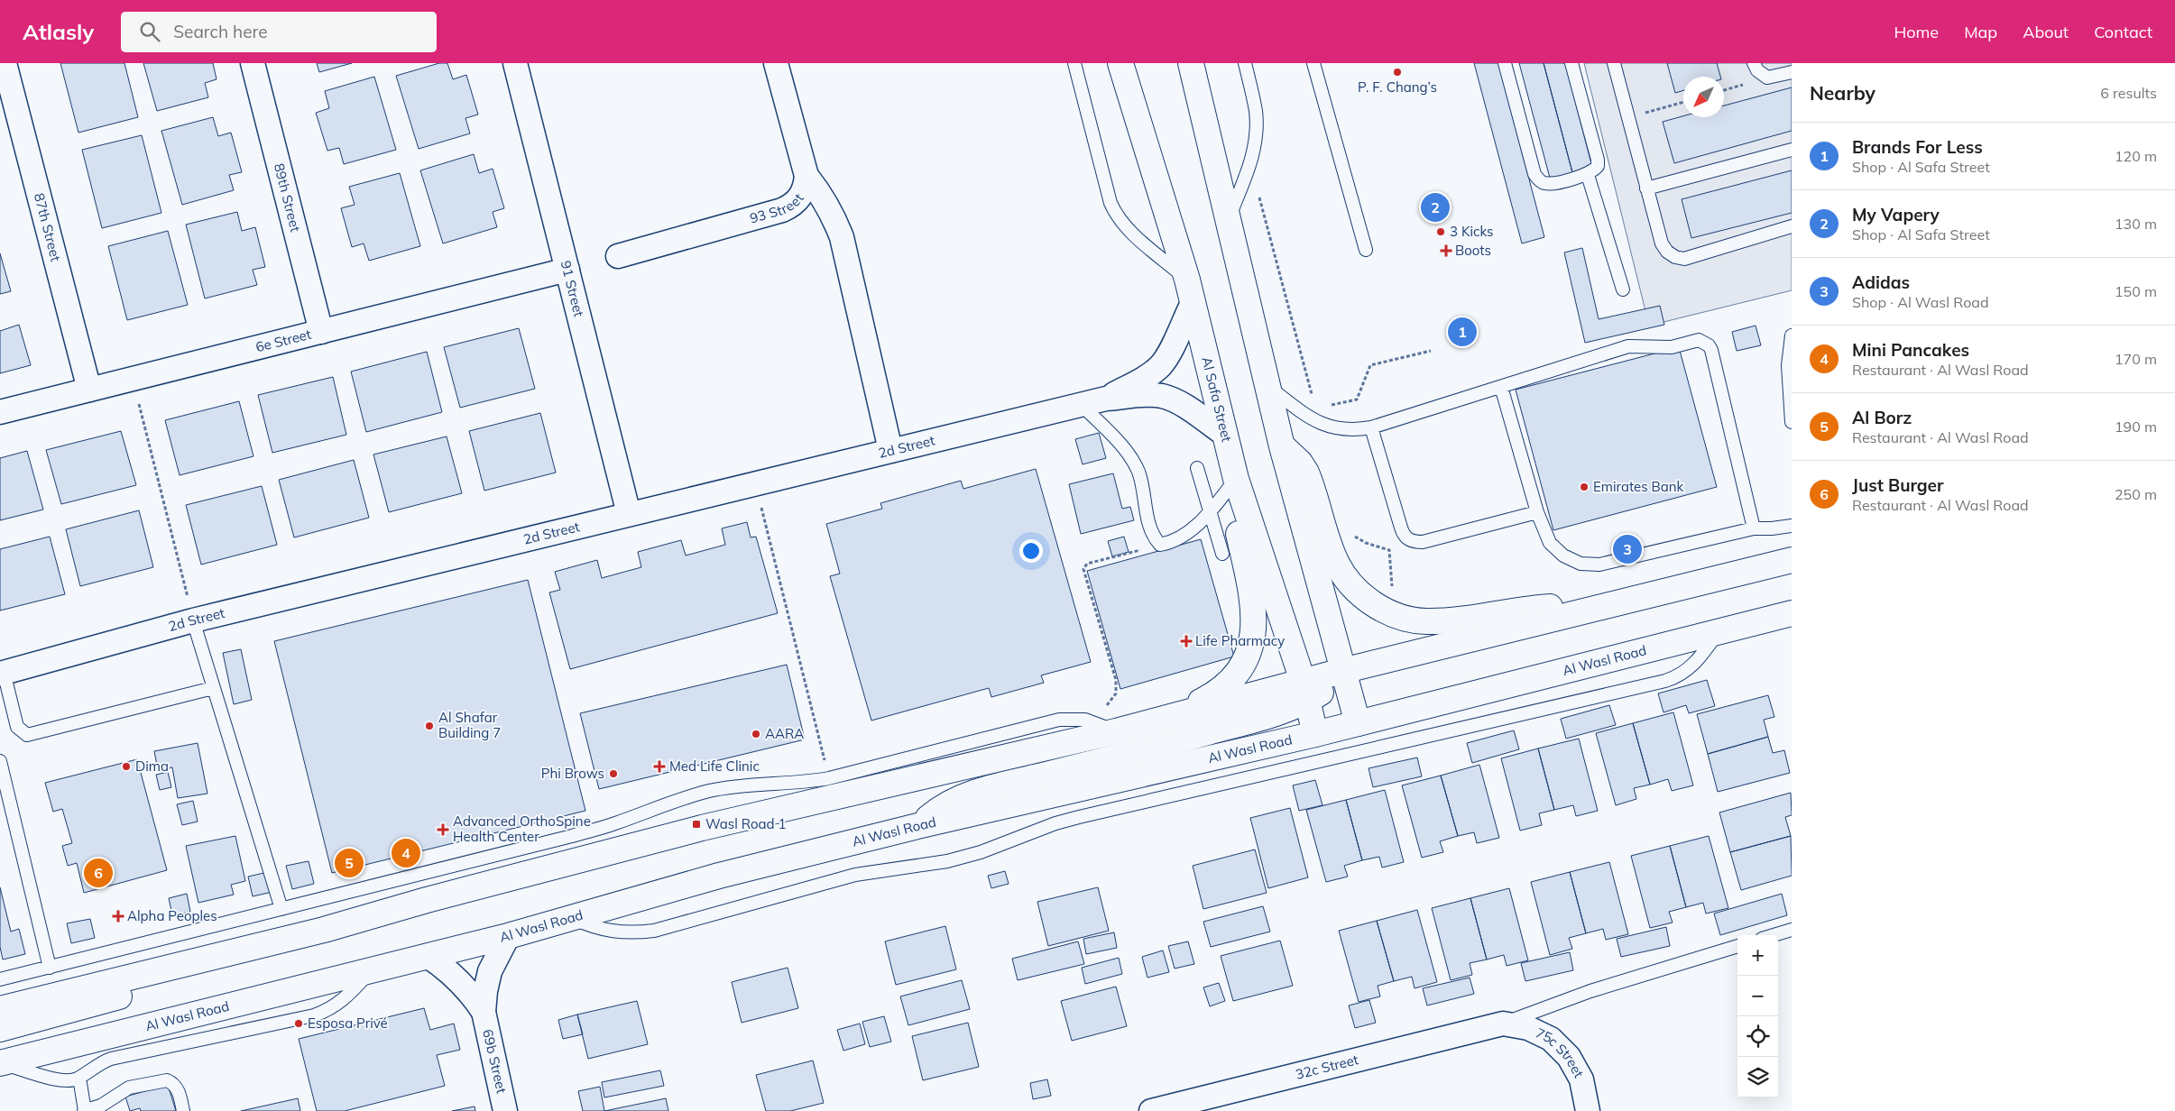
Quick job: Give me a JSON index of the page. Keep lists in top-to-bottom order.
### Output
{
  "streets": {
    "main road": ["Al Safa Street", "Al Wasl Road"],
    "street": [
      "89th Street",
      "93 Street",
      "87th Street",
      "91 Street",
      "6e Street",
      "2d Street",
      "75c Street",
      "69b Street",
      "32c Street"
    ]
  },
  "crossings": [
    ["89th Street", "6e Street"],
    ["87th Street", "6e Street"],
    ["91 Street", "6e Street"],
    ["91 Street", "2d Street"],
    ["Al Safa Street", "2d Street"],
    ["Al Safa Street", "Al Wasl Road"],
    ["Al Wasl Road", "69b Street"],
    ["75c Street", "32c Street"]
  ],
  "places": {
    "other": [
      "P. F. Chang’s",
      "3 Kicks",
      "Emirates Bank",
      "Al Shafar Building 7",
      "AARA",
      "Dima",
      "Phi Brows",
      "Esposa Privé"
    ],
    "health": [
      "Boots",
      "Life Pharmacy",
      "Med Life Clinic",
      "Advanced OrthoSpine Health Center",
      "Alpha Peoples"
    ],
    "transit": ["Wasl Road 1"]
  },
  "north": "bottom left",
  "page": {
    "header": "Atlasly",
    "search": "Search here",
    "nav": [
      "Home",
      "Map",
      "About",
      "Contact"
    ],
    "heading": ["Nearby", "6 results"],
    "list": [
      {
        "mark": "1",
        "name": "Brands For Less",
        "note": "Shop · Al Safa Street",
        "value": "120 m"
      },
      {
        "mark": "2",
        "name": "My Vapery",
        "note": "Shop · Al Safa Street",
        "value": "130 m"
      },
      {
        "mark": "3",
        "name": "Adidas",
        "note": "Shop · Al Wasl Road",
        "value": "150 m"
      },
      {
        "mark": "4",
        "name": "Mini Pancakes",
        "note": "Restaurant · Al Wasl Road",
        "value": "170 m"
      },
      {
        "mark": "5",
        "name": "Al Borz",
        "note": "Restaurant · Al Wasl Road",
        "value": "190 m"
      },
      {
        "mark": "6",
        "name": "Just Burger",
        "note": "Restaurant · Al Wasl Road",
        "value": "250 m"
      }
    ],
    "pins": [
      "2",
      "1",
      "3",
      "4",
      "5",
      "6"
    ],
    "map_buttons": ["+", "−"]
  }
}
